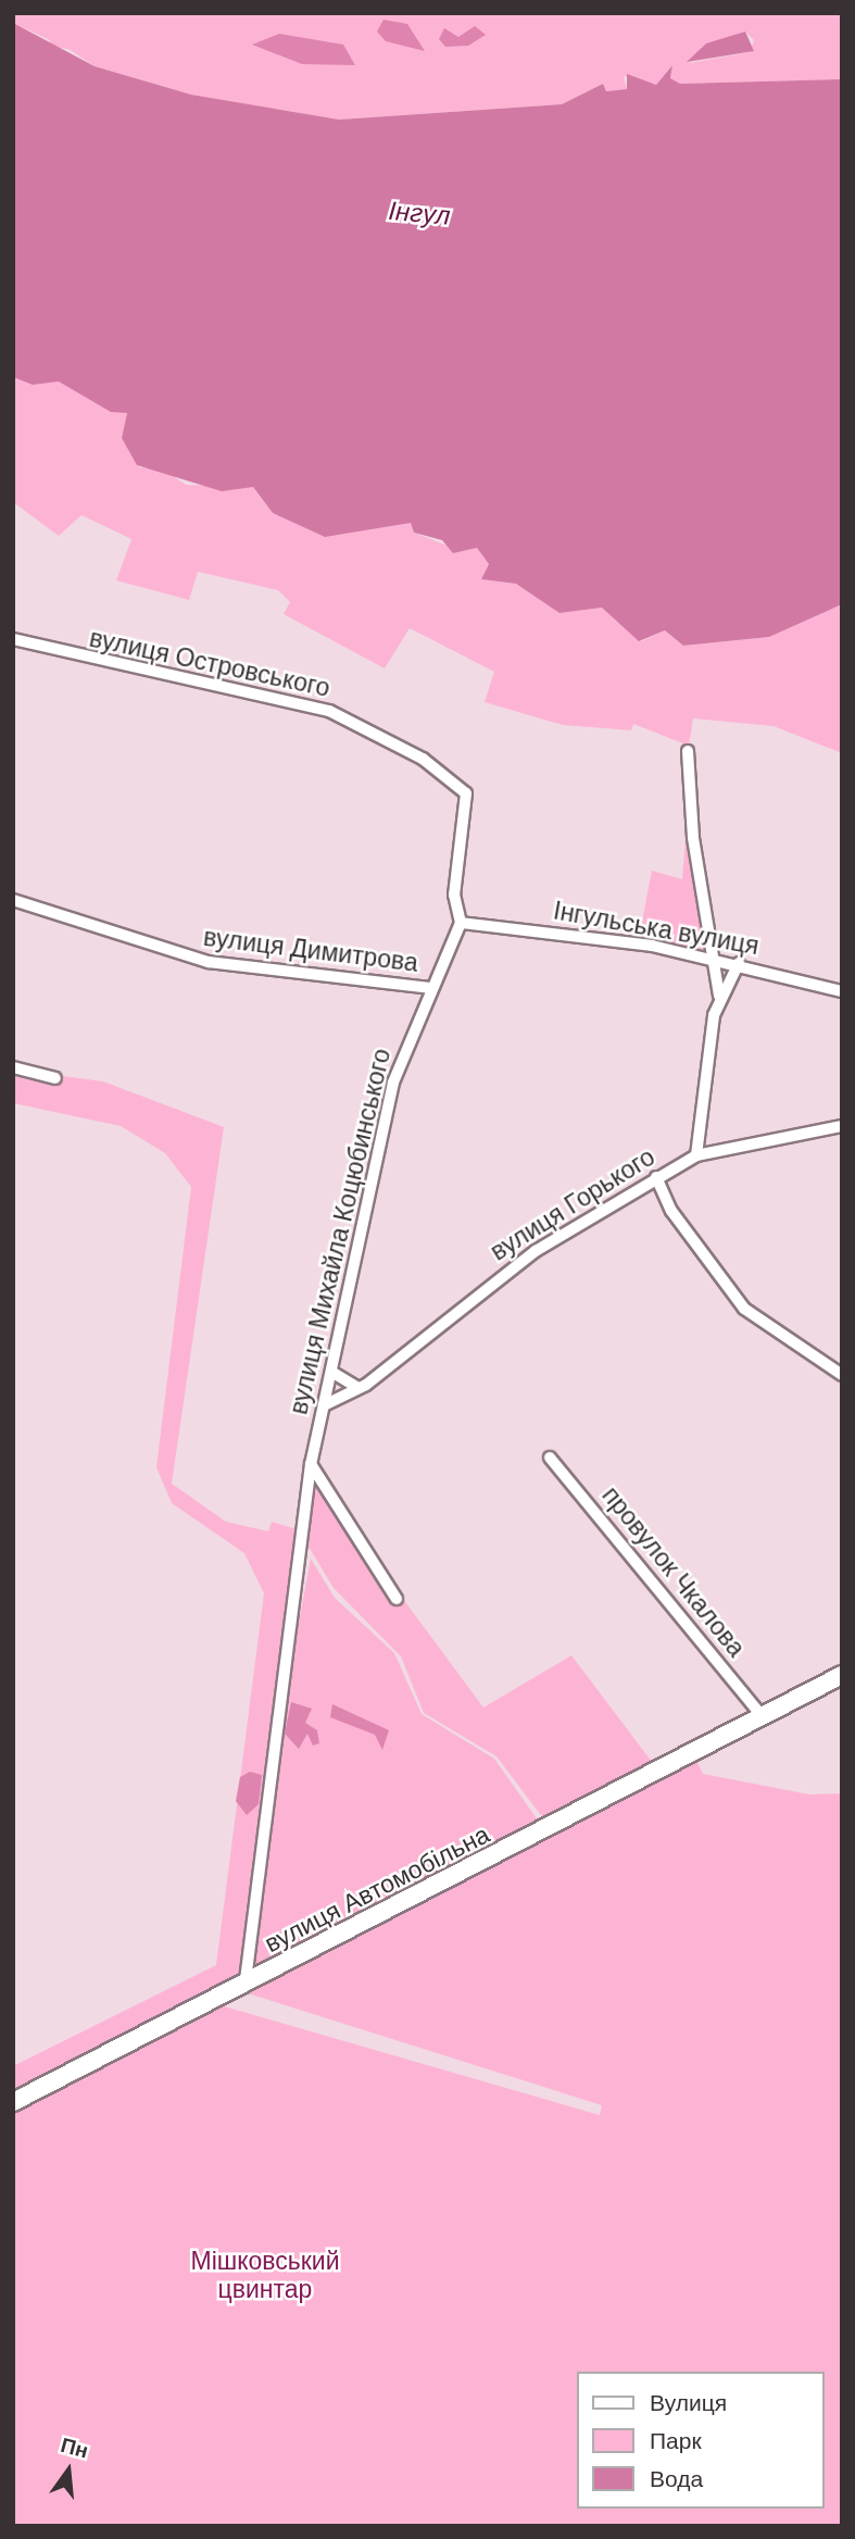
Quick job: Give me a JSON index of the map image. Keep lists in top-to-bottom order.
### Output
{
  "streets": {
    "street": [
      "вулиця Островського",
      "Інгульська вулиця",
      "вулиця Димитрова",
      "вулиця Горького",
      "вулиця Михайла Коцюбинського",
      "провулок Чкалова",
      "вулиця Автомобільна"
    ]
  },
  "crossings": [
    ["вулиця Островського", "Інгульська вулиця"],
    ["вулиця Островського", "вулиця Михайла Коцюбинського"],
    ["Інгульська вулиця", "вулиця Михайла Коцюбинського"],
    ["вулиця Димитрова", "вулиця Михайла Коцюбинського"],
    ["вулиця Горького", "вулиця Михайла Коцюбинського"],
    ["вулиця Михайла Коцюбинського", "вулиця Автомобільна"],
    ["провулок Чкалова", "вулиця Автомобільна"]
  ],
  "water": ["Інгул"],
  "parks": ["Мішковський цвинтар"],
  "legend": ["Вулиця", "Парк", "Вода"],
  "north": "top"
}
